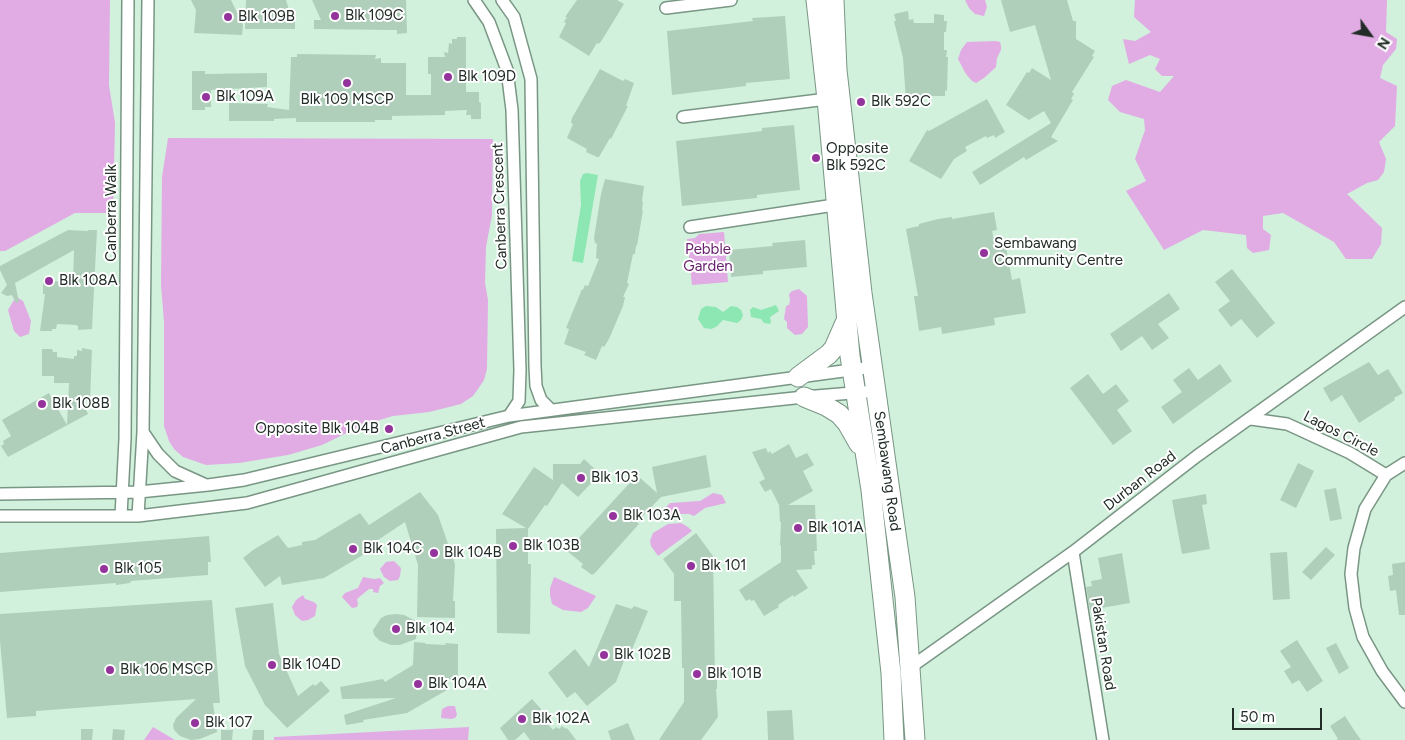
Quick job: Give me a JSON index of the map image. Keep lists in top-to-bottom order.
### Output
{
  "streets": {
    "main road": ["Sembawang Road"],
    "street": [
      "Canberra Crescent",
      "Canberra Walk",
      "Lagos Circle",
      "Canberra Street",
      "Durban Road",
      "Pakistan Road"
    ]
  },
  "crossings": [
    ["Canberra Crescent", "Canberra Street"],
    ["Canberra Walk", "Canberra Street"],
    ["Lagos Circle", "Durban Road"],
    ["Canberra Street", "Sembawang Road"],
    ["Sembawang Road", "Durban Road"],
    ["Durban Road", "Pakistan Road"]
  ],
  "parks": ["Pebble Garden"],
  "places": [
    "Blk 109C",
    "Blk 109B",
    "Blk 109D",
    "Blk 109 MSCP",
    "Blk 109A",
    "Blk 592C",
    "Opposite Blk 592C",
    "Sembawang Community Centre",
    "Blk 108A",
    "Blk 108B",
    "Opposite Blk 104B",
    "Blk 103",
    "Blk 103A",
    "Blk 101A",
    "Blk 103B",
    "Blk 104C",
    "Blk 104B",
    "Blk 101",
    "Blk 105",
    "Blk 104",
    "Blk 102B",
    "Blk 104D",
    "Blk 106 MSCP",
    "Blk 101B",
    "Blk 104A",
    "Blk 102A",
    "Blk 107"
  ],
  "scale_bar": "50 m",
  "north": "bottom right"
}
